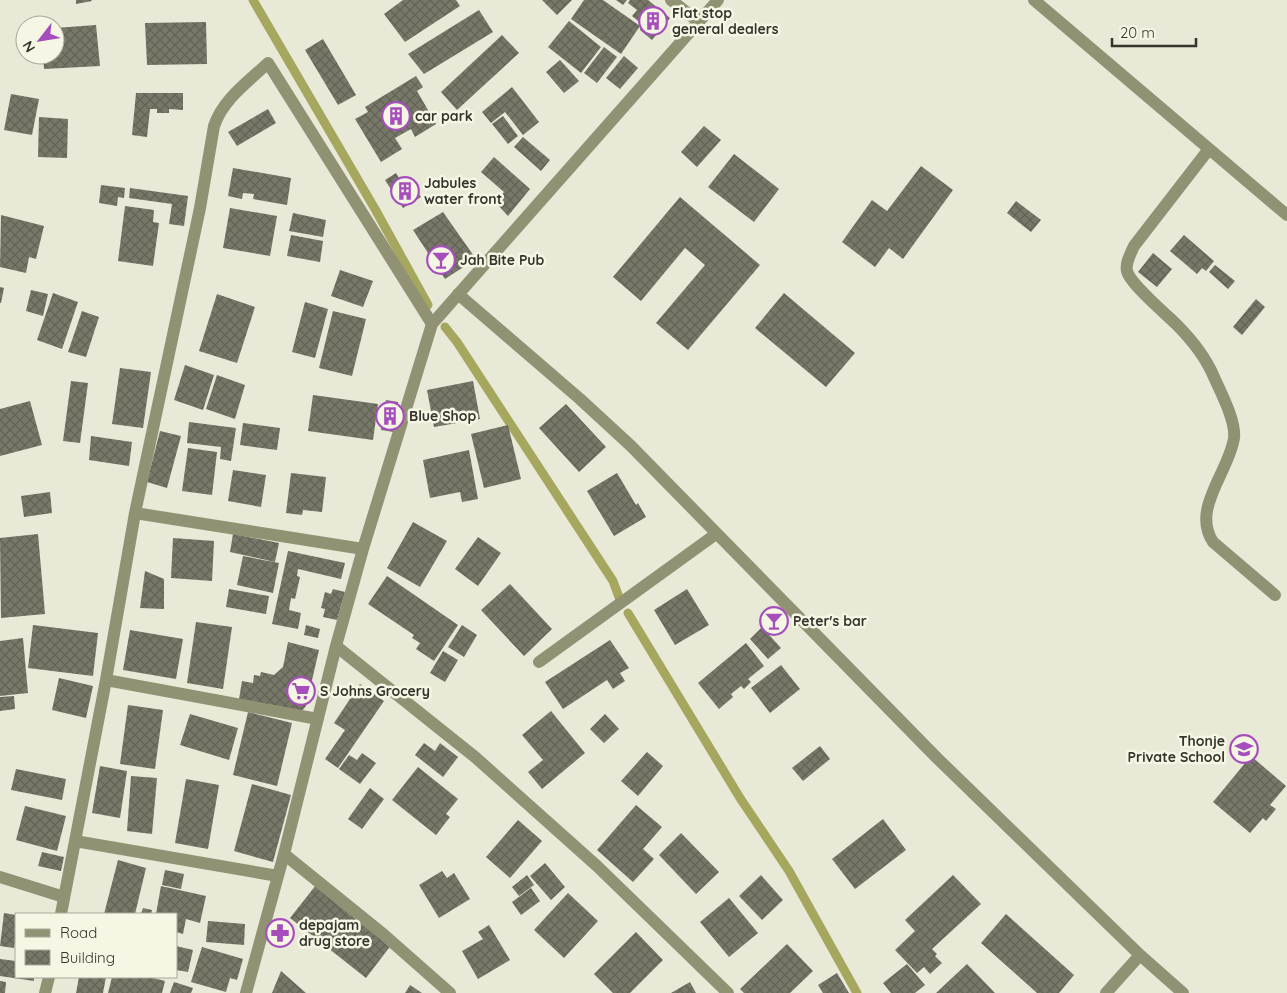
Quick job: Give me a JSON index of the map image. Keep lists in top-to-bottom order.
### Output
{
  "places": {
    "building": [
      "Flat stop general dealers",
      "car park",
      "Jabules water front",
      "Blue Shop"
    ],
    "bar": ["Jah Bite Pub", "Peter's bar"],
    "supermarket": ["S Johns Grocery"],
    "school or university": ["Thonje Private School"],
    "pharmacy": ["depajam drug store"]
  },
  "legend": ["Road", "Building"],
  "scale_bar": "20 m",
  "north": "bottom left"
}
